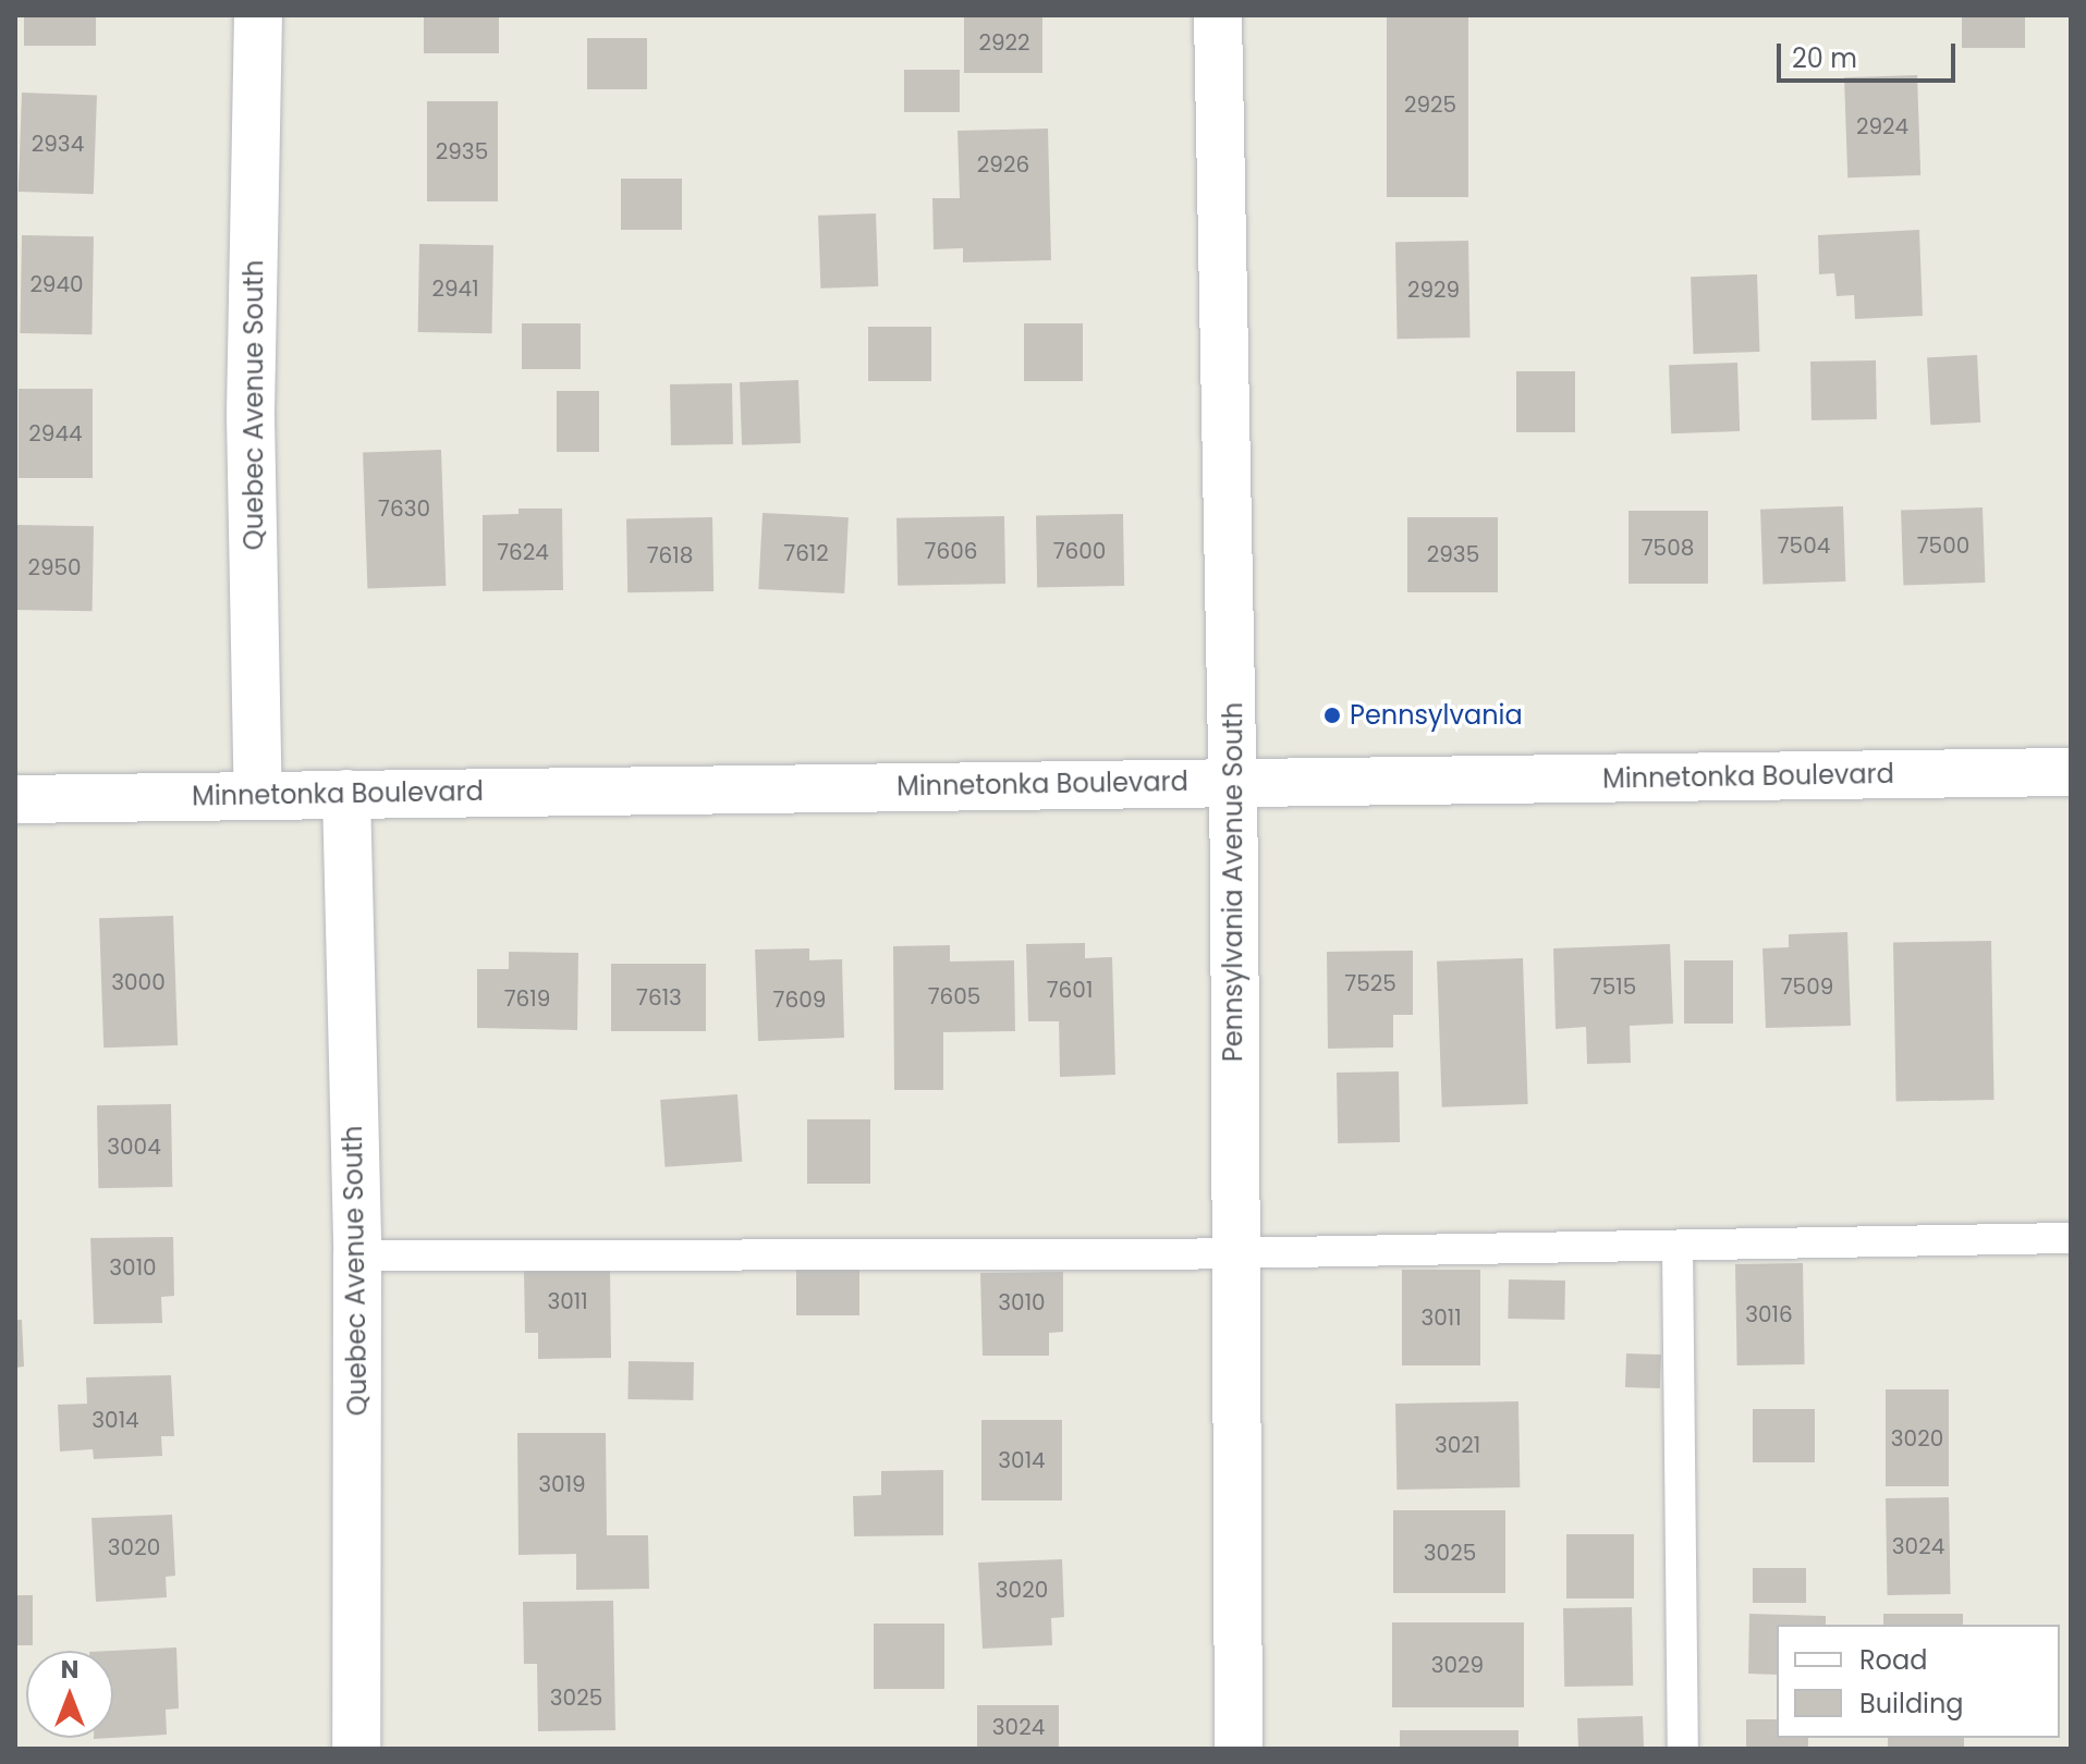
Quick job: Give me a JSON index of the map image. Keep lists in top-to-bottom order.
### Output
{
  "streets": {
    "street": ["Quebec Avenue South", "Minnetonka Boulevard", "Pennsylvania Avenue South"]
  },
  "crossings": [
    ["Quebec Avenue South", "Minnetonka Boulevard"],
    ["Minnetonka Boulevard", "Pennsylvania Avenue South"]
  ],
  "places": ["Pennsylvania"],
  "house_numbers": [
    "2922",
    "2925",
    "2924",
    "2934",
    "2935",
    "2926",
    "2940",
    "2941",
    "2929",
    "2944",
    "7630",
    "7504",
    "7500",
    "7508",
    "7606",
    "7600",
    "7624",
    "7612",
    "2935",
    "7618",
    "2950",
    "3000",
    "7525",
    "7515",
    "7509",
    "7601",
    "7605",
    "7613",
    "7619",
    "7609",
    "3004",
    "3010",
    "3011",
    "3010",
    "3016",
    "3011",
    "3014",
    "3020",
    "3021",
    "3014",
    "3019",
    "3024",
    "3020",
    "3025",
    "3020",
    "3029",
    "3025",
    "3024"
  ],
  "legend": ["Road", "Building"],
  "scale_bar": "20 m",
  "north": "top"
}
